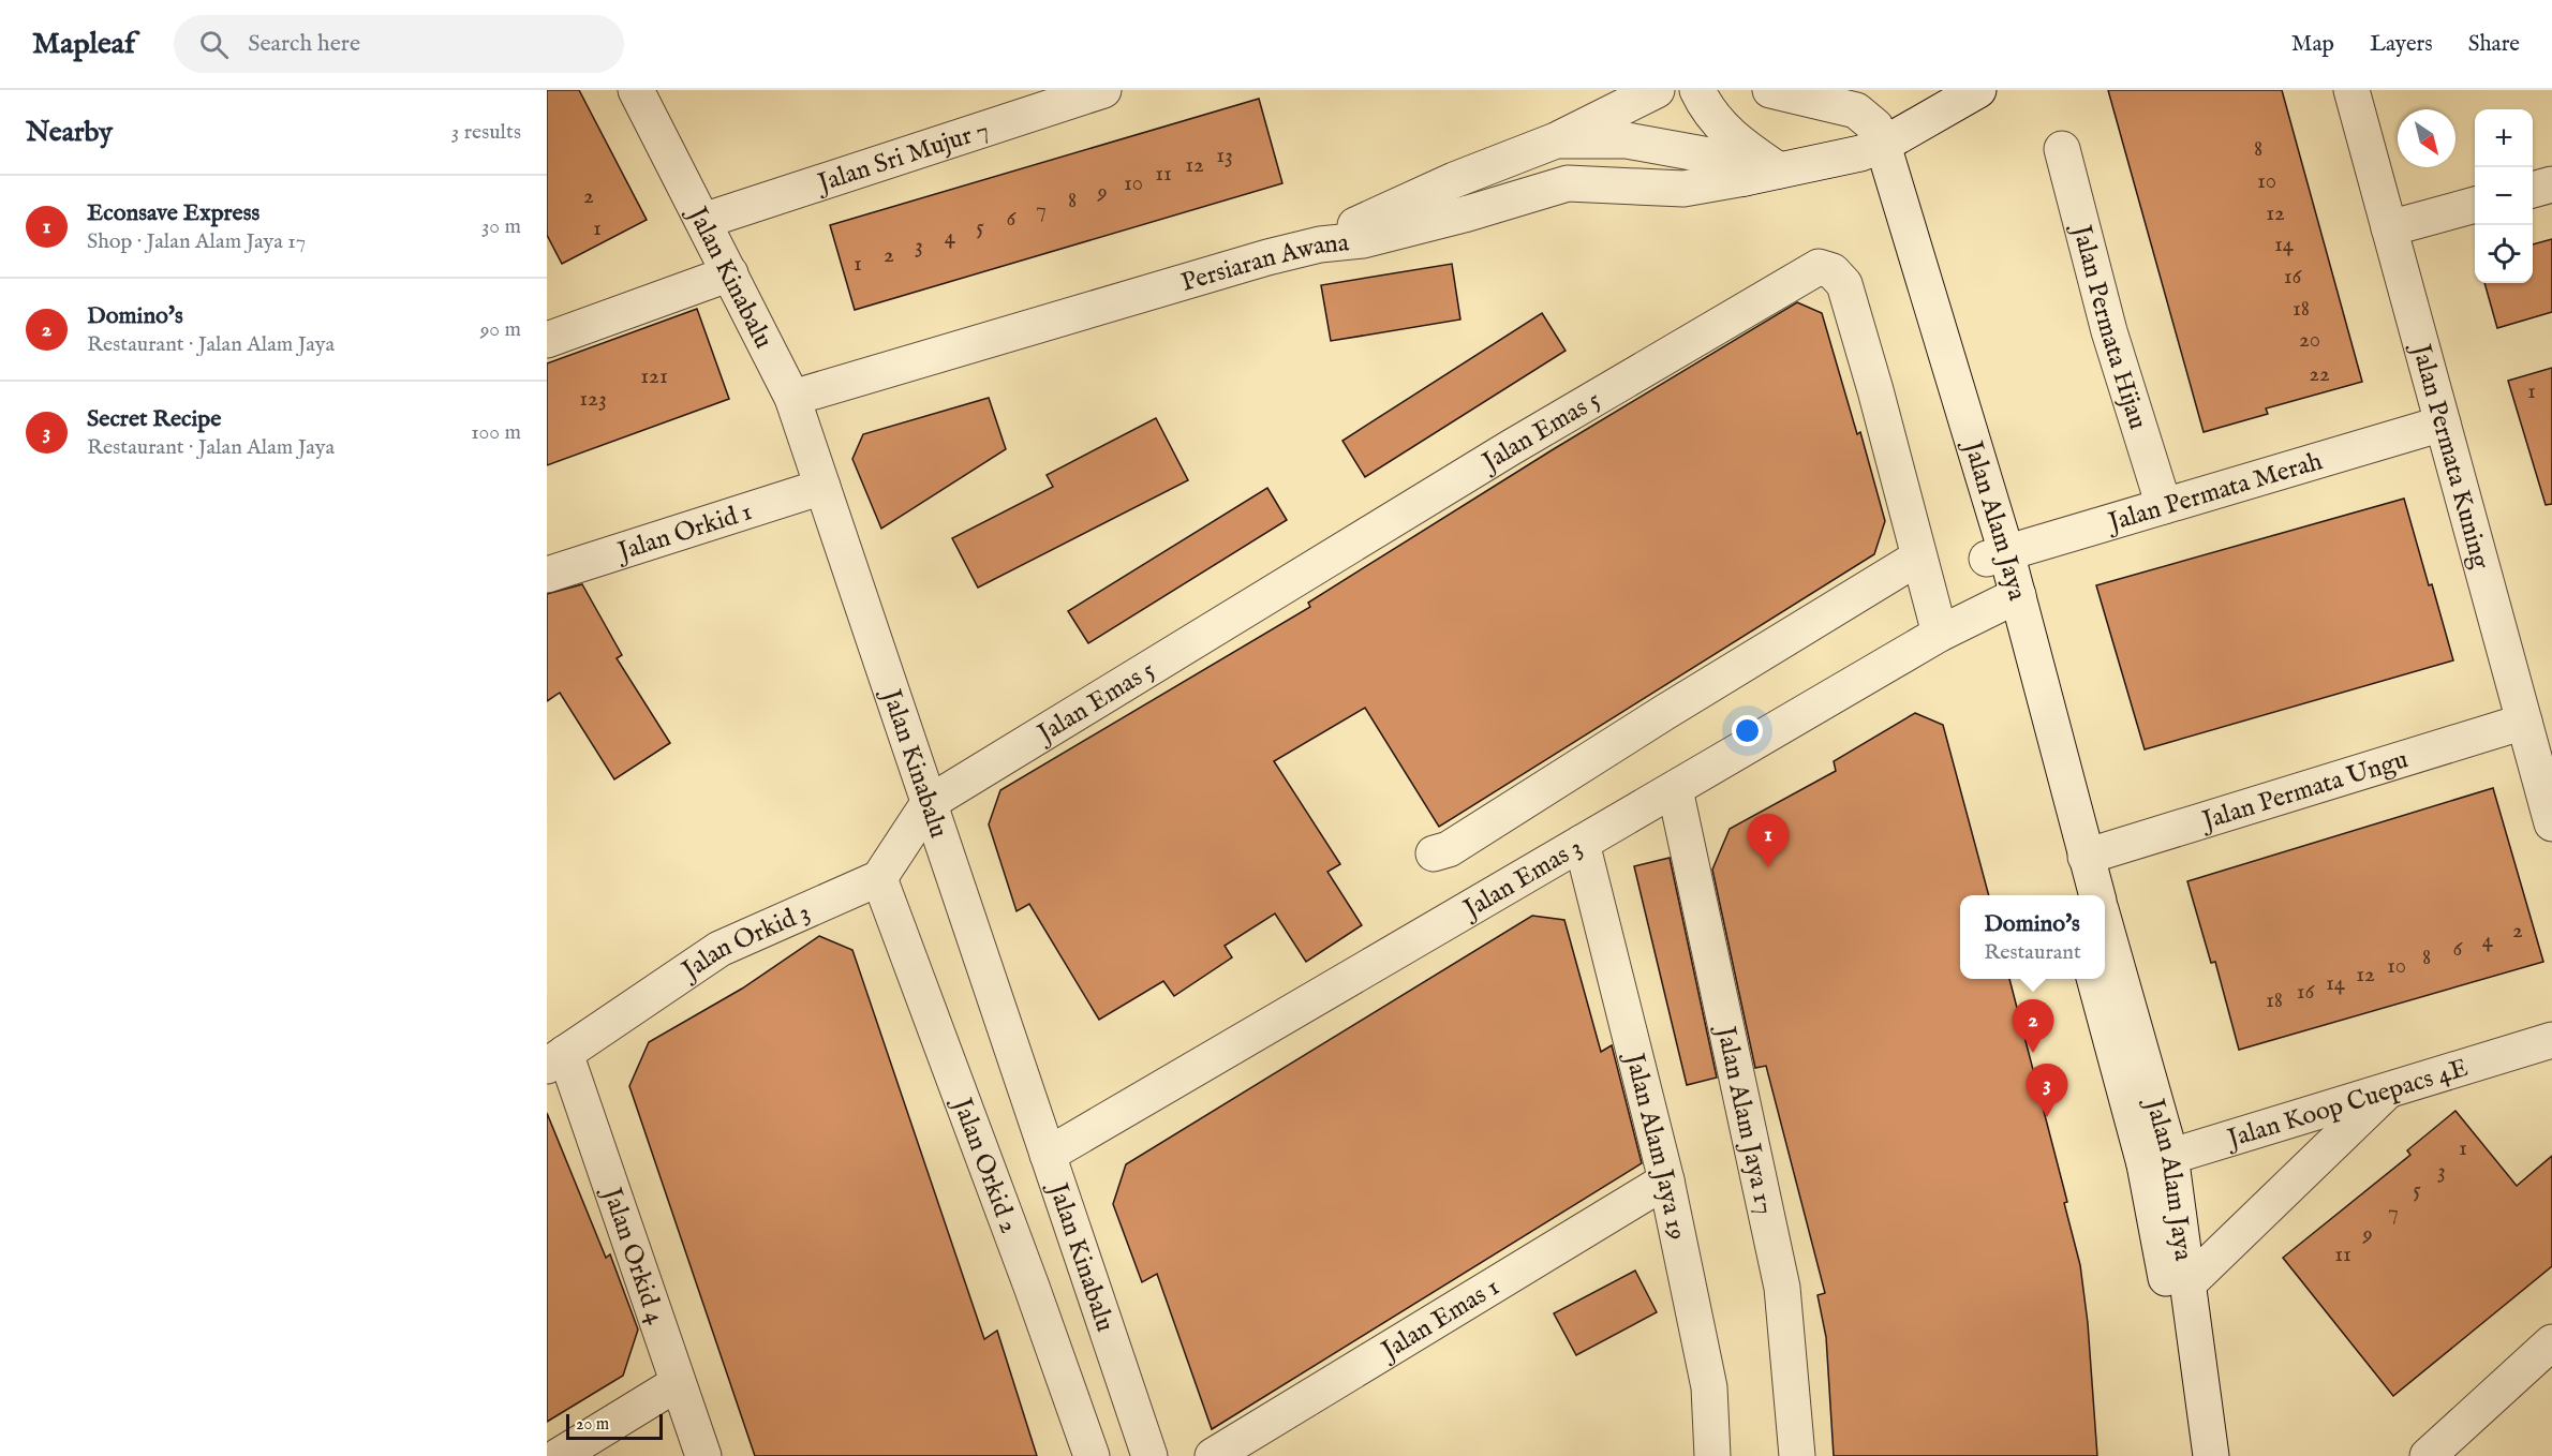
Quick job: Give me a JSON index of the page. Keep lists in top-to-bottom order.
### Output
{
  "streets": {
    "street": [
      "Jalan Sri Mujur 7",
      "Persiaran Awana",
      "Jalan Kinabalu",
      "Jalan Permata Hijau",
      "Jalan Emas 5",
      "Jalan Permata Kuning",
      "Jalan Permata Merah",
      "Jalan Alam Jaya",
      "Jalan Orkid 1",
      "Jalan Permata Ungu",
      "Jalan Emas 3",
      "Jalan Orkid 3",
      "Jalan Koop Cuepacs 4E",
      "Jalan Alam Jaya 17",
      "Jalan Alam Jaya 19",
      "Jalan Orkid 2",
      "Jalan Orkid 4",
      "Jalan Emas 1"
    ]
  },
  "crossings": [
    ["Jalan Sri Mujur 7", "Jalan Kinabalu"],
    ["Persiaran Awana", "Jalan Kinabalu"],
    ["Persiaran Awana", "Jalan Alam Jaya"],
    ["Jalan Kinabalu", "Jalan Emas 5"],
    ["Jalan Kinabalu", "Jalan Orkid 1"],
    ["Jalan Kinabalu", "Jalan Emas 3"],
    ["Jalan Permata Hijau", "Jalan Permata Merah"],
    ["Jalan Emas 5", "Jalan Emas 3"],
    ["Jalan Permata Kuning", "Jalan Permata Merah"],
    ["Jalan Permata Kuning", "Jalan Permata Ungu"],
    ["Jalan Permata Merah", "Jalan Alam Jaya"],
    ["Jalan Alam Jaya", "Jalan Permata Ungu"],
    ["Jalan Alam Jaya", "Jalan Emas 3"],
    ["Jalan Alam Jaya", "Jalan Koop Cuepacs 4E"],
    ["Jalan Emas 3", "Jalan Alam Jaya 17"],
    ["Jalan Emas 3", "Jalan Alam Jaya 19"],
    ["Jalan Orkid 3", "Jalan Orkid 2"],
    ["Jalan Orkid 3", "Jalan Orkid 4"],
    ["Jalan Alam Jaya 19", "Jalan Emas 1"]
  ],
  "house_numbers": [
    "8",
    "13",
    "12",
    "11",
    "10",
    "10",
    "9",
    "2",
    "8",
    "7",
    "12",
    "6",
    "5",
    "1",
    "4",
    "14",
    "3",
    "2",
    "1",
    "16",
    "18",
    "20",
    "22",
    "121",
    "1",
    "123",
    "2",
    "4",
    "6",
    "8",
    "10",
    "12",
    "14",
    "16",
    "18",
    "1",
    "3",
    "5",
    "7",
    "9",
    "11"
  ],
  "scale_bar": "20 m",
  "north": "bottom right",
  "page": {
    "header": "Mapleaf",
    "search": "Search here",
    "nav": ["Map", "Layers", "Share"],
    "heading": ["Nearby", "3 results"],
    "map_buttons": ["+", "−"],
    "list": [
      {
        "mark": "1",
        "name": "Econsave Express",
        "note": "Shop · Jalan Alam Jaya 17",
        "value": "30 m"
      },
      {
        "mark": "2",
        "name": "Domino's",
        "note": "Restaurant · Jalan Alam Jaya",
        "value": "90 m"
      },
      {
        "mark": "3",
        "name": "Secret Recipe",
        "note": "Restaurant · Jalan Alam Jaya",
        "value": "100 m"
      }
    ],
    "pins": ["1", "2", "3"],
    "popup": ["Domino's", "Restaurant"],
    "scale": "20 m"
  }
}
